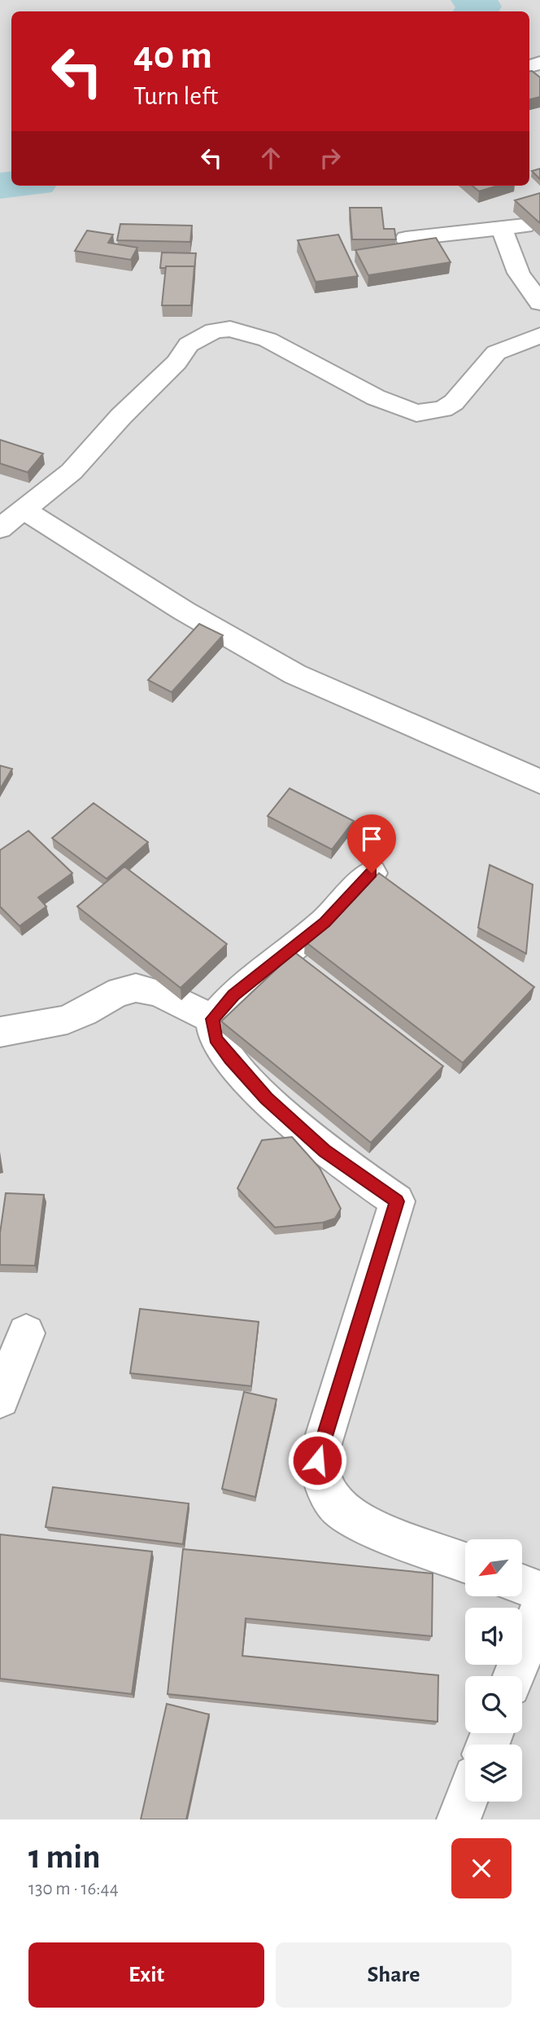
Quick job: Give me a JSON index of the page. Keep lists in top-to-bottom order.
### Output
{
  "north": "bottom left",
  "page": {
    "turn": ["40 m", "Turn left"],
    "heading": ["1 min", "130 m · 16:44"],
    "buttons": ["Exit", "Share"]
  }
}
